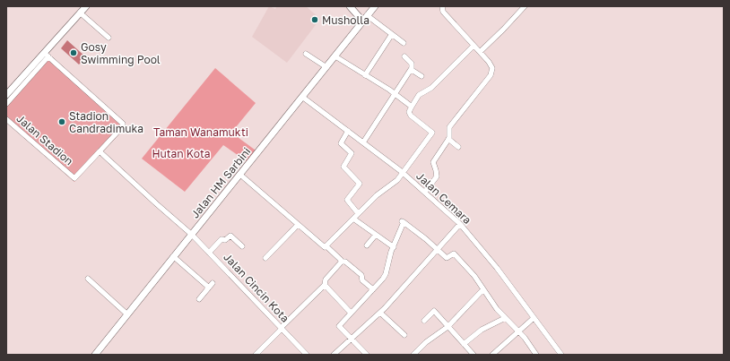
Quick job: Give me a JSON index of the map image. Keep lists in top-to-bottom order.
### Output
{
  "streets": {
    "main road": ["Jalan HM Sarbini"],
    "street": ["Jalan Stadion", "Jalan Cemara", "Jalan Cincin Kota"]
  },
  "crossings": [
    ["Jalan HM Sarbini", "Jalan Cemara"],
    ["Jalan HM Sarbini", "Jalan Cincin Kota"]
  ],
  "parks": ["Taman Wanamukti", "Hutan Kota"],
  "places": ["Musholla", "Gosy Swimming Pool", "Stadion Candradimuka"]
}
